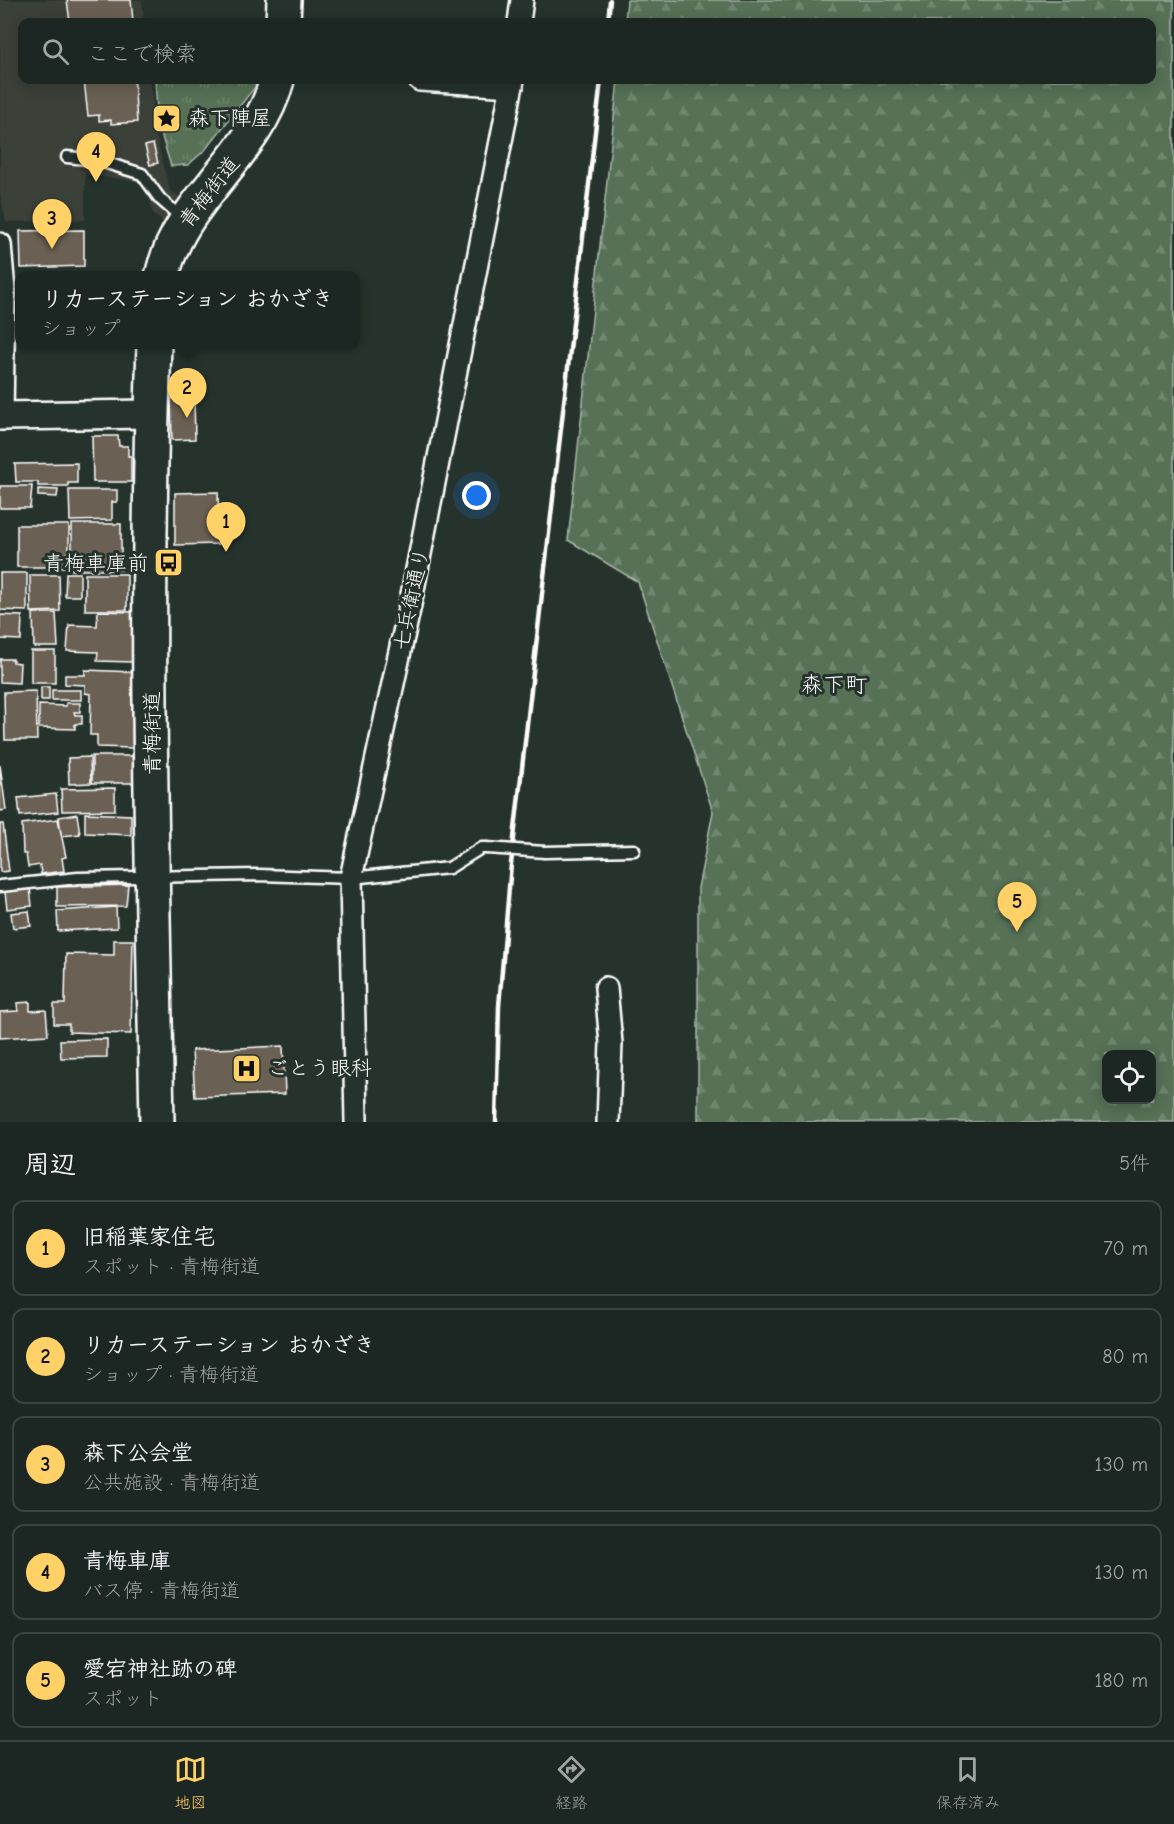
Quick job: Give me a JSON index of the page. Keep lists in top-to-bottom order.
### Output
{
  "streets": {
    "highway": ["青梅街道"],
    "street": ["七兵衛通り"]
  },
  "districts": ["森下町"],
  "places": {
    "place": ["森下陣屋"],
    "bus stop": ["青梅車庫前"],
    "hospital": ["ごとう眼科"]
  },
  "page": {
    "search": "ここで検索",
    "pins": [
      "4",
      "3",
      "2",
      "1",
      "5"
    ],
    "popup": ["リカーステーション おかざき", "ショップ"],
    "heading": ["周辺", "5件"],
    "list": [
      {
        "mark": "1",
        "name": "旧稲葉家住宅",
        "note": "スポット · 青梅街道",
        "value": "70 m"
      },
      {
        "mark": "2",
        "name": "リカーステーション おかざき",
        "note": "ショップ · 青梅街道",
        "value": "80 m"
      },
      {
        "mark": "3",
        "name": "森下公会堂",
        "note": "公共施設 · 青梅街道",
        "value": "130 m"
      },
      {
        "mark": "4",
        "name": "青梅車庫",
        "note": "バス停 · 青梅街道",
        "value": "130 m"
      },
      {
        "mark": "5",
        "name": "愛宕神社跡の碑",
        "note": "スポット",
        "value": "180 m"
      }
    ],
    "nav": ["地図", "経路", "保存済み"]
  }
}
